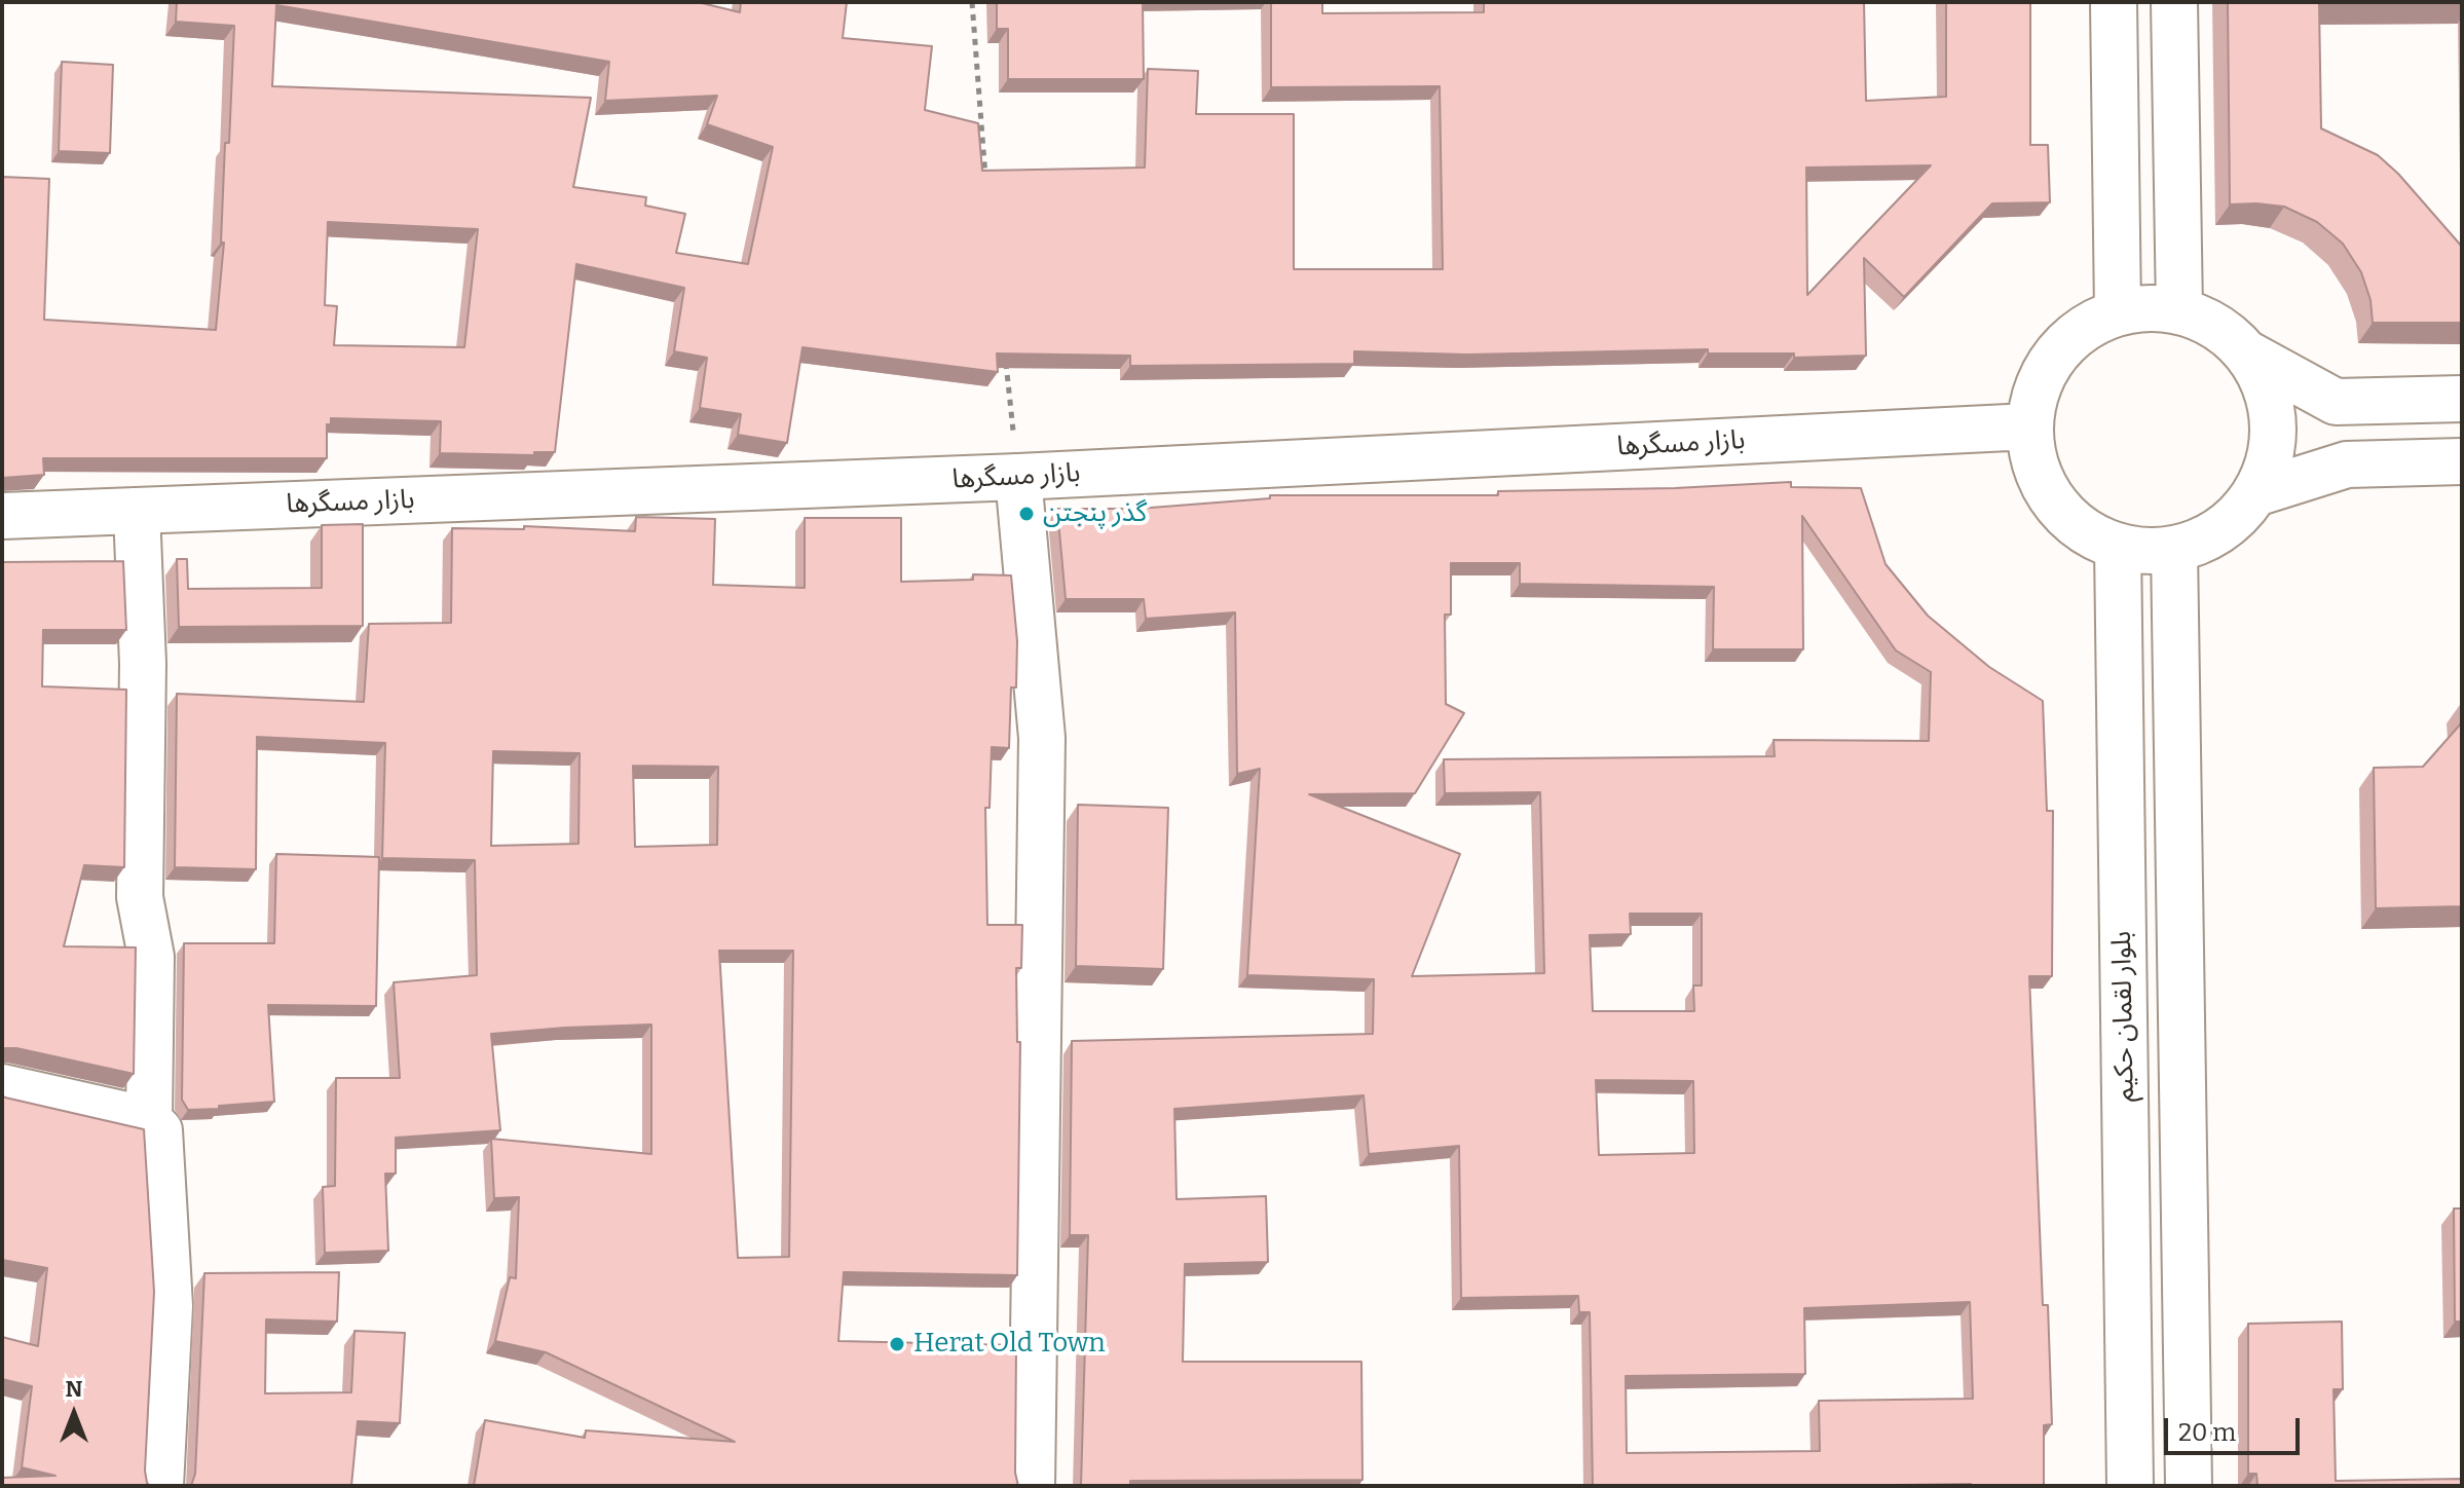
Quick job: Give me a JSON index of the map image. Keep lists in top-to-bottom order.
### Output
{
  "streets": {
    "street": ["بازار مسگرها", "بلوار لقمان حکیم"]
  },
  "crossings": [
    ["بازار مسگرها", "بلوار لقمان حکیم"]
  ],
  "places": ["گذر پنجتن", "Herat Old Town"],
  "scale_bar": "20 m",
  "north": "top"
}
